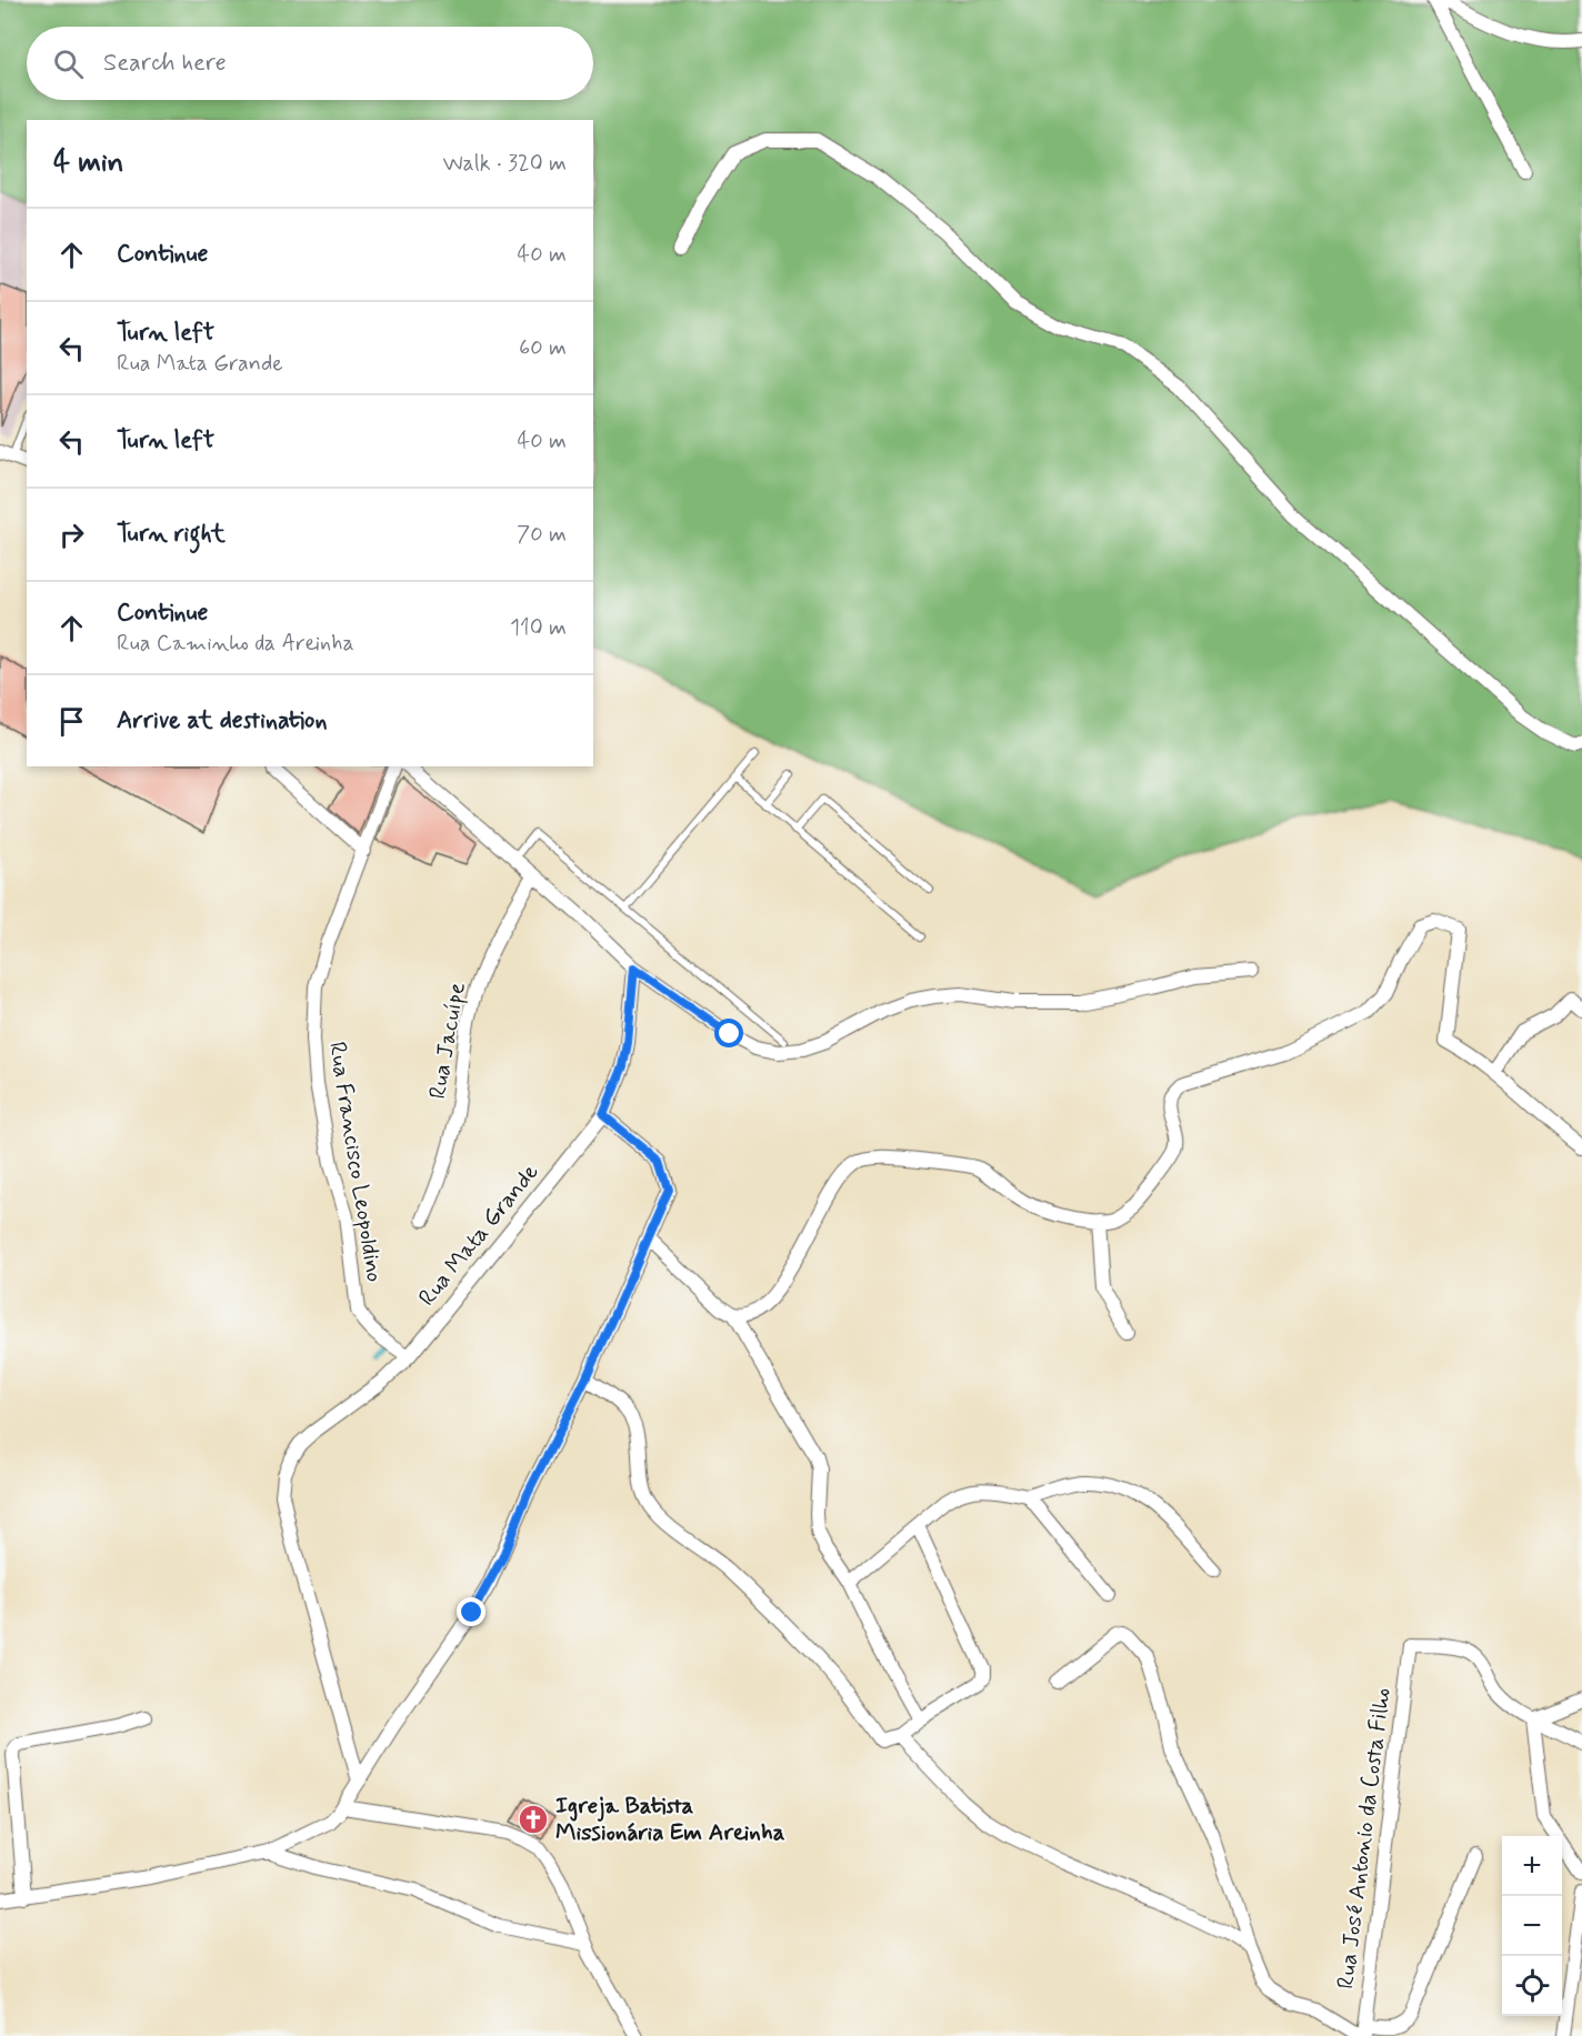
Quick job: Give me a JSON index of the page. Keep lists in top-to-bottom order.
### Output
{
  "streets": {
    "street": [
      "Rua Jacuípe",
      "Rua Francisco Leopoldino",
      "Rua Mata Grande",
      "Rua José Antonio da Costa Filho"
    ]
  },
  "crossings": [
    ["Rua Francisco Leopoldino", "Rua Mata Grande"]
  ],
  "places": {
    "church": ["Igreja Batista Missionária Em Areinha"]
  },
  "page": {
    "search": "Search here",
    "heading": ["4 min", "Walk · 320 m"],
    "list": [
      ["Continue", "40 m"],
      ["Turn left", "Rua Mata Grande", "60 m"],
      ["Turn left", "40 m"],
      ["Turn right", "70 m"],
      ["Continue", "Rua Caminho da Areinha", "110 m"],
      "Arrive at destination"
    ],
    "map_buttons": ["+", "−"]
  }
}
